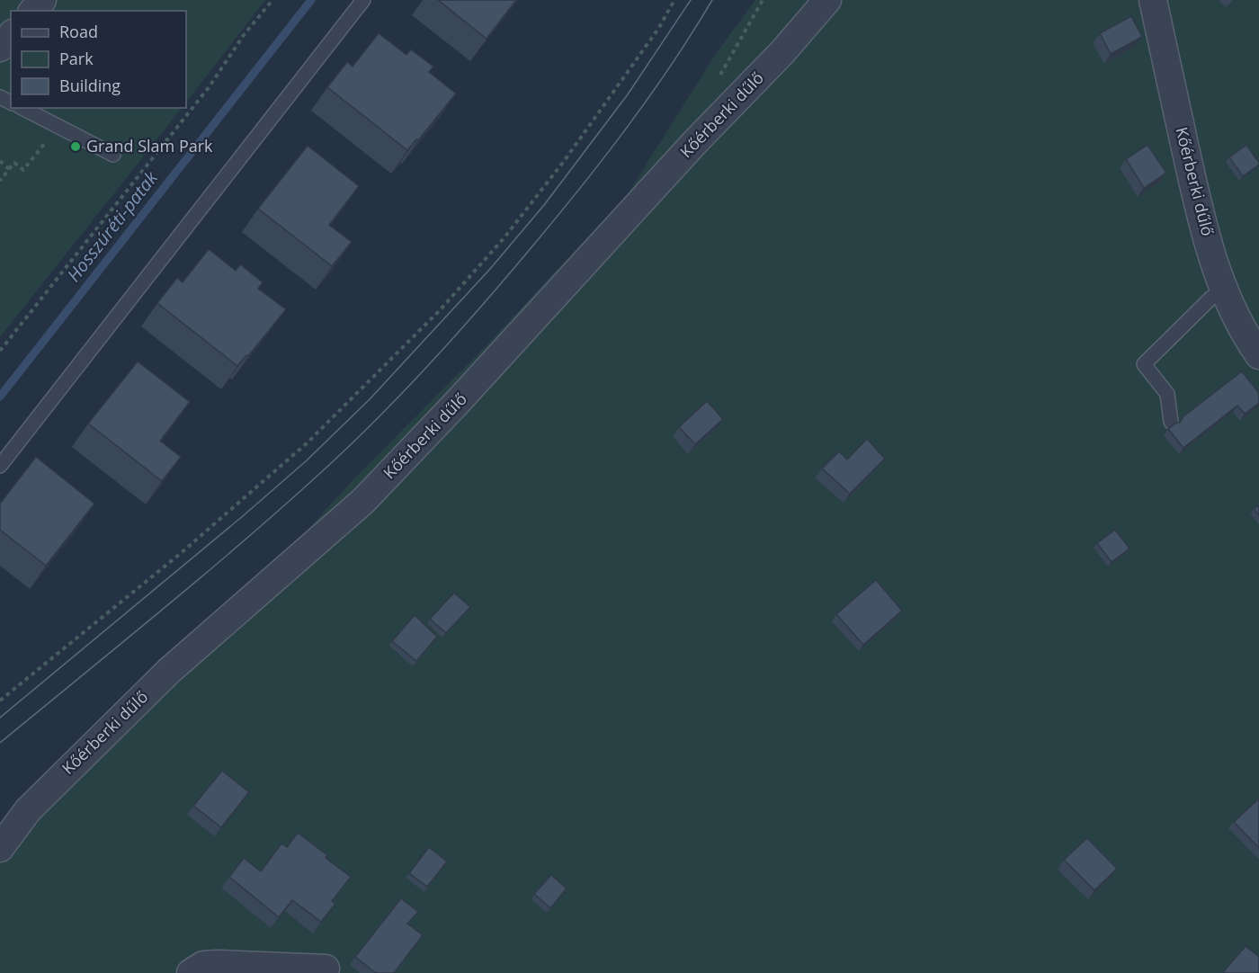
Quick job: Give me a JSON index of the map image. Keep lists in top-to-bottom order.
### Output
{
  "streets": {
    "street": ["Kőérberki dűlő"]
  },
  "water": ["Hosszúréti-patak"],
  "places": ["Grand Slam Park"],
  "legend": ["Road", "Park", "Building"]
}
